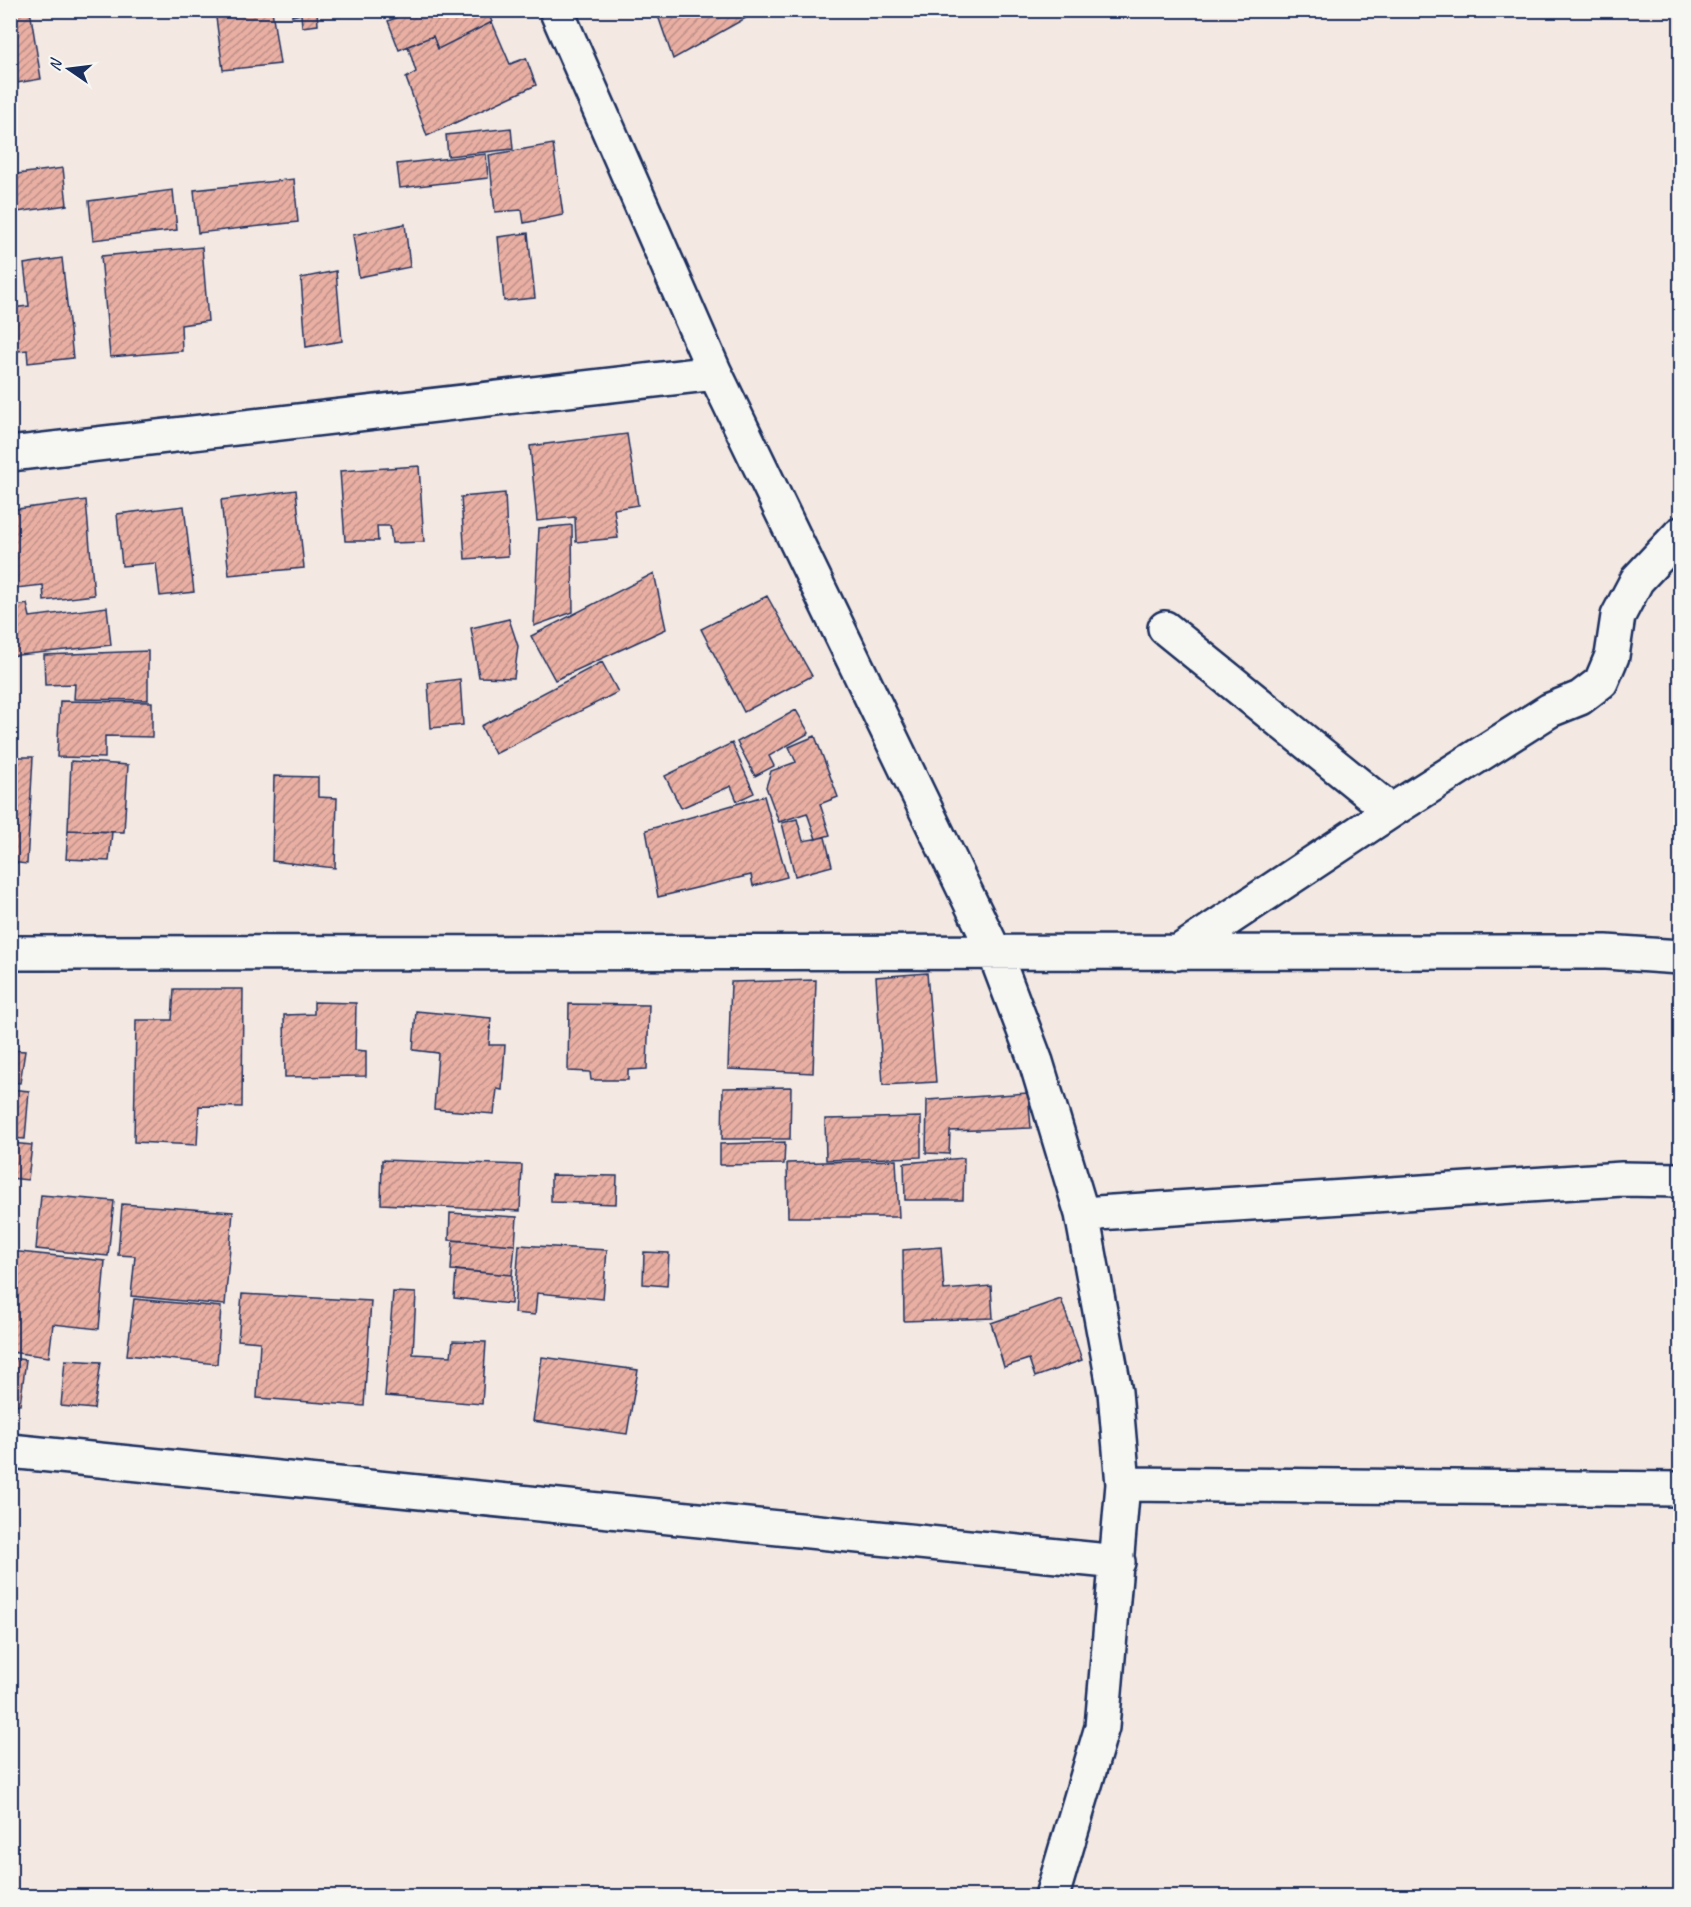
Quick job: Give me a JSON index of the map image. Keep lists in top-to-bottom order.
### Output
{
  "north": "left"
}
